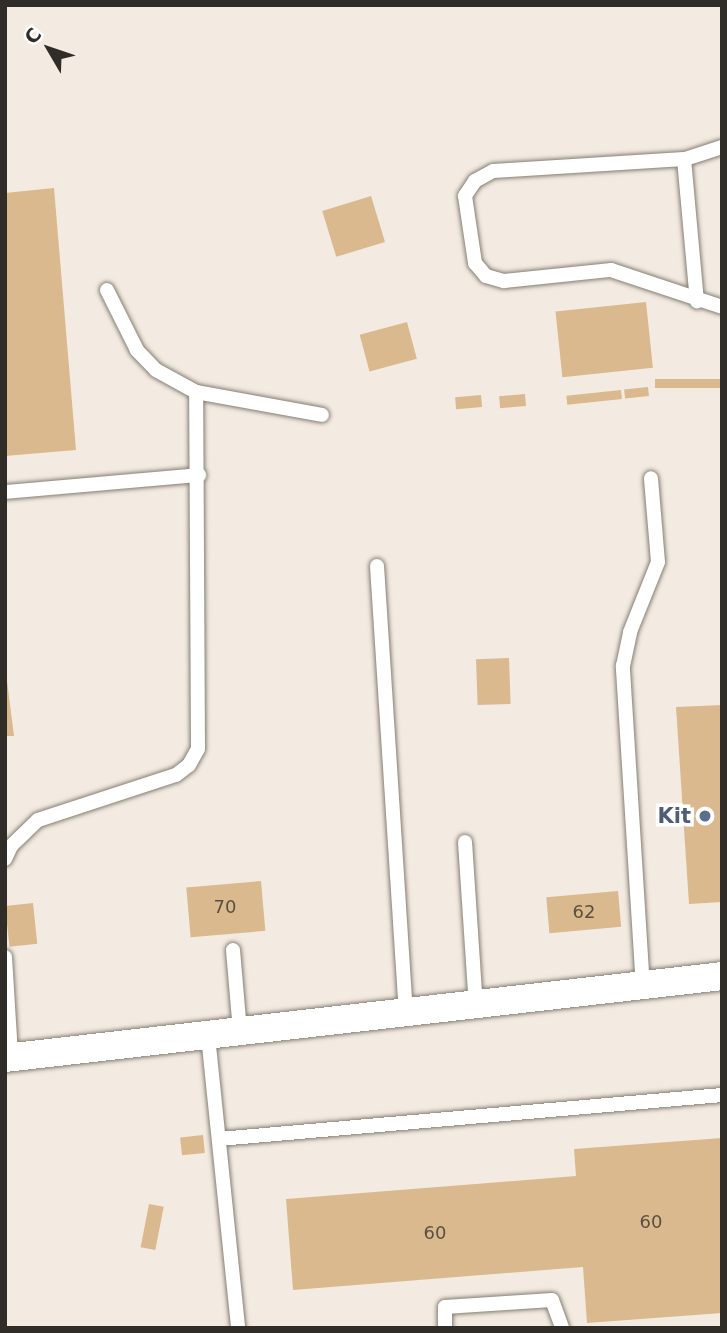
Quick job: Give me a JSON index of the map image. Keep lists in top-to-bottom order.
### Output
{
  "places": ["Kit"],
  "house_numbers": [
    "70",
    "62",
    "60",
    "60"
  ],
  "north": "top left"
}
